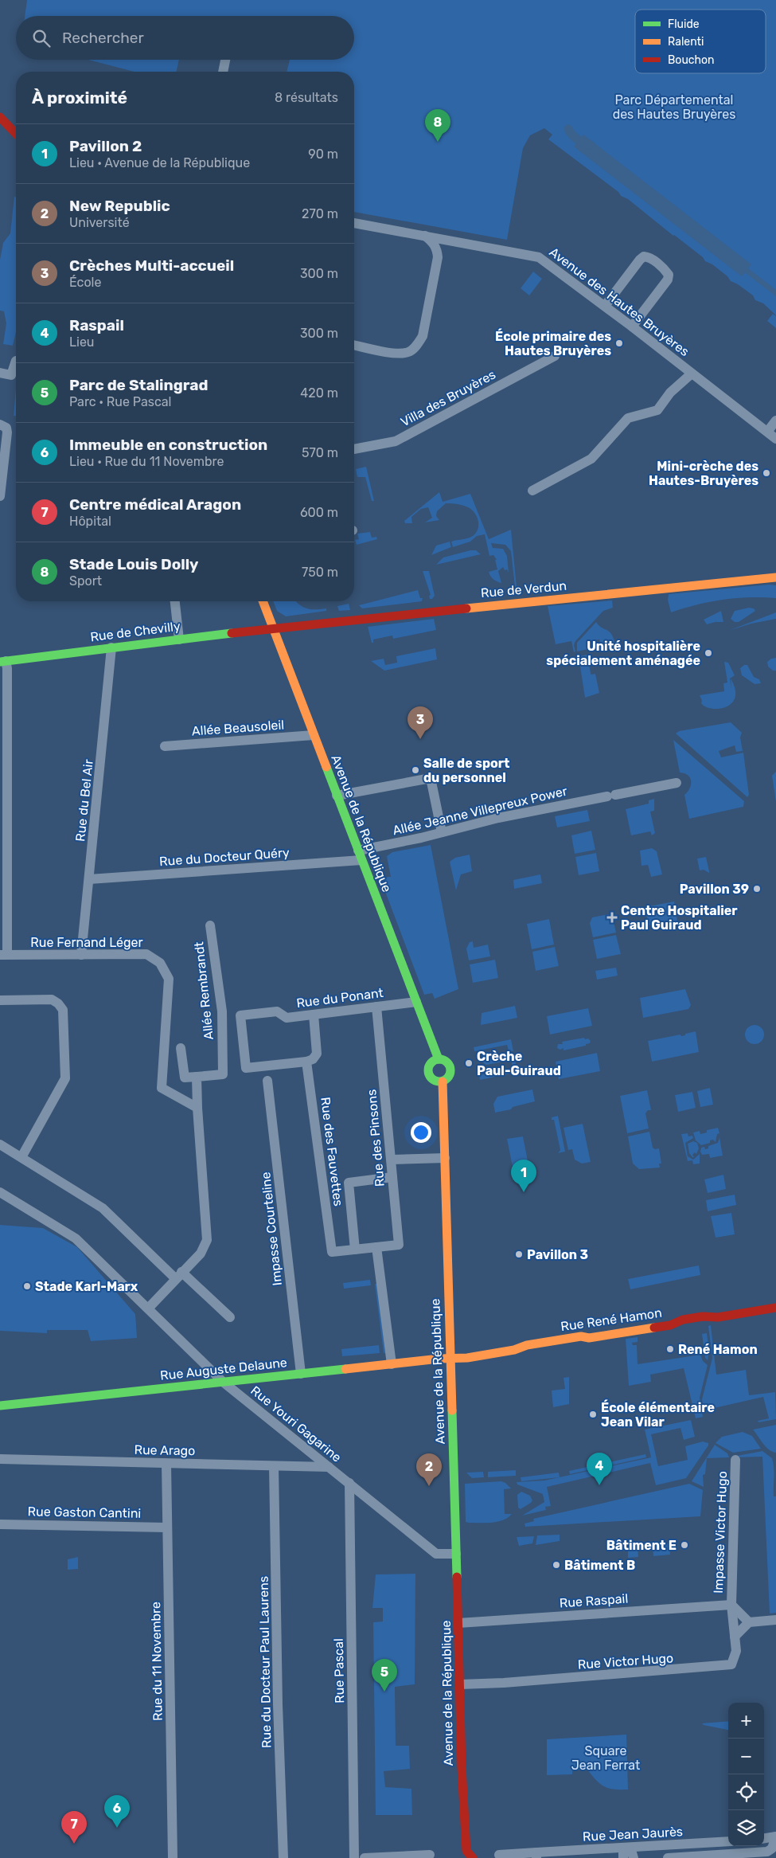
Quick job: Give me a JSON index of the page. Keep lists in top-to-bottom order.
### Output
{
  "streets": {
    "street": [
      "Avenue des Hautes Bruyères",
      "Villa des Bruyères",
      "Rue de Verdun",
      "Rue de Chevilly",
      "Allée Beausoleil",
      "Rue du Bel Air",
      "Allée Jeanne Villepreux Power",
      "Avenue de la République",
      "Rue du Docteur Quéry",
      "Rue Fernand Léger",
      "Allée Rembrandt",
      "Rue du Ponant",
      "Rue des Pinsons",
      "Rue des Fauvettes",
      "Impasse Courteline",
      "Rue René Hamon",
      "Rue Auguste Delaune",
      "Rue Youri Gagarine",
      "Rue Arago",
      "Rue Gaston Cantini",
      "Impasse Victor Hugo",
      "Rue Raspail",
      "Rue du 11 Novembre",
      "Rue Victor Hugo",
      "Rue du Docteur Paul Laurens",
      "Rue Pascal",
      "Rue Jean Jaurès"
    ]
  },
  "crossings": [
    ["Rue de Verdun", "Rue de Chevilly"],
    ["Rue de Verdun", "Avenue de la République"],
    ["Rue de Chevilly", "Rue du Bel Air"],
    ["Rue de Chevilly", "Avenue de la République"],
    ["Rue de Chevilly", "Rue Fernand Léger"],
    ["Allée Beausoleil", "Avenue de la République"],
    ["Rue du Bel Air", "Rue du Docteur Quéry"],
    ["Rue du Bel Air", "Rue Fernand Léger"],
    ["Allée Jeanne Villepreux Power", "Avenue de la République"],
    ["Allée Jeanne Villepreux Power", "Rue du Docteur Quéry"],
    ["Avenue de la République", "Rue du Docteur Quéry"],
    ["Avenue de la République", "Rue du Ponant"],
    ["Avenue de la République", "Rue René Hamon"],
    ["Avenue de la République", "Rue Auguste Delaune"],
    ["Avenue de la République", "Rue Youri Gagarine"],
    ["Avenue de la République", "Rue Raspail"],
    ["Avenue de la République", "Rue Victor Hugo"],
    ["Rue du Ponant", "Rue des Pinsons"],
    ["Rue du Ponant", "Rue des Fauvettes"],
    ["Rue des Pinsons", "Rue des Fauvettes"],
    ["Impasse Courteline", "Rue Auguste Delaune"],
    ["Rue René Hamon", "Rue Auguste Delaune"],
    ["Rue Auguste Delaune", "Rue Youri Gagarine"],
    ["Rue Youri Gagarine", "Rue Arago"],
    ["Rue Youri Gagarine", "Rue Pascal"],
    ["Rue Arago", "Rue du 11 Novembre"],
    ["Rue Arago", "Rue du Docteur Paul Laurens"],
    ["Rue Gaston Cantini", "Rue du 11 Novembre"],
    ["Impasse Victor Hugo", "Rue Raspail"],
    ["Impasse Victor Hugo", "Rue Victor Hugo"],
    ["Rue Raspail", "Rue Victor Hugo"]
  ],
  "parks": ["Parc Départemental des Hautes Bruyères", "Square Jean Ferrat"],
  "places": {
    "other": [
      "École primaire des Hautes Bruyères",
      "Mini-crèche des Hautes-Bruyères",
      "Unité hospitalière spécialement aménagée",
      "Salle de sport du personnel",
      "Pavillon 39",
      "Crèche Paul-Guiraud",
      "Pavillon 3",
      "Stade Karl-Marx",
      "René Hamon",
      "École élémentaire Jean Vilar",
      "Bâtiment E",
      "Bâtiment B"
    ],
    "health": ["Centre Hospitalier Paul Guiraud"]
  },
  "legend": ["Fluide", "Ralenti", "Bouchon"],
  "page": {
    "search": "Rechercher",
    "heading": ["À proximité", "8 résultats"],
    "pins": [
      "8",
      "3",
      "1",
      "4",
      "2",
      "5",
      "6",
      "7"
    ],
    "list": [
      {
        "mark": "1",
        "name": "Pavillon 2",
        "note": "Lieu · Avenue de la République",
        "value": "90 m"
      },
      {
        "mark": "2",
        "name": "New Republic",
        "note": "Université",
        "value": "270 m"
      },
      {
        "mark": "3",
        "name": "Crèches Multi-accueil",
        "note": "École",
        "value": "300 m"
      },
      {
        "mark": "4",
        "name": "Raspail",
        "note": "Lieu",
        "value": "300 m"
      },
      {
        "mark": "5",
        "name": "Parc de Stalingrad",
        "note": "Parc · Rue Pascal",
        "value": "420 m"
      },
      {
        "mark": "6",
        "name": "Immeuble en construction",
        "note": "Lieu · Rue du 11 Novembre",
        "value": "570 m"
      },
      {
        "mark": "7",
        "name": "Centre médical Aragon",
        "note": "Hôpital",
        "value": "600 m"
      },
      {
        "mark": "8",
        "name": "Stade Louis Dolly",
        "note": "Sport",
        "value": "750 m"
      }
    ],
    "map_buttons": ["+", "−"]
  }
}
